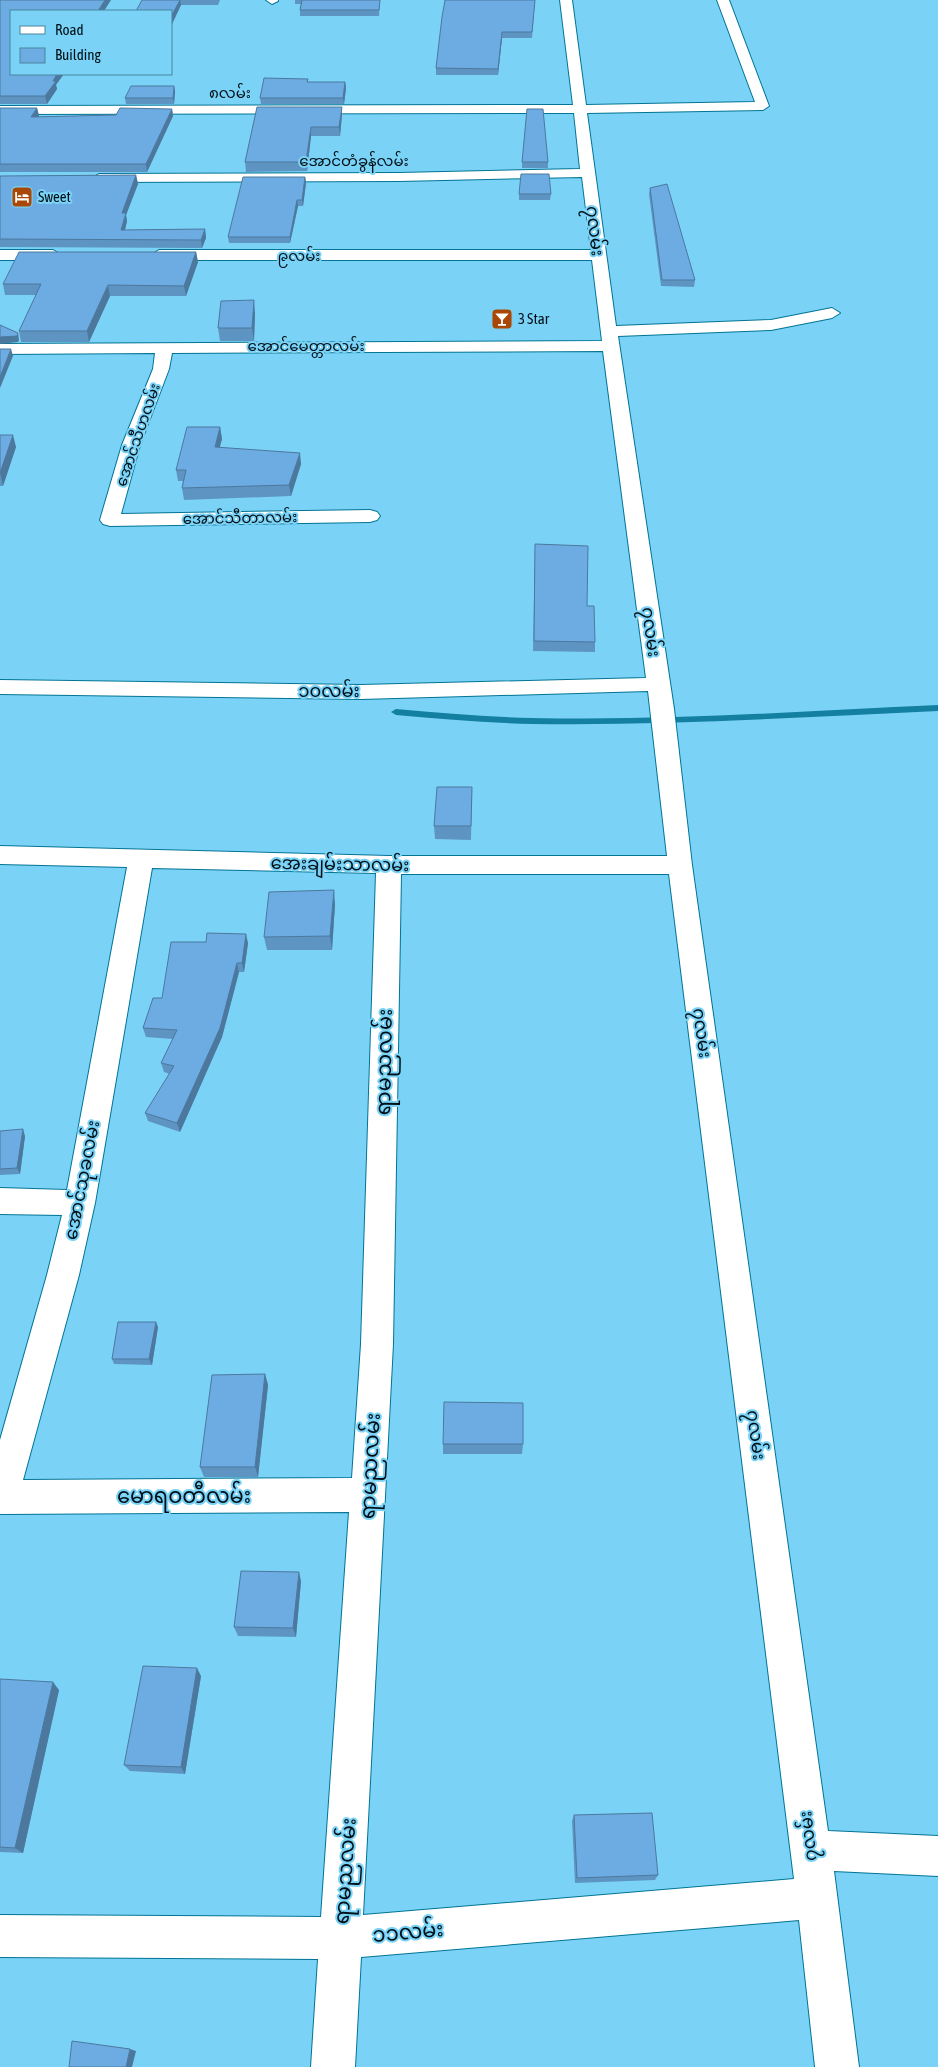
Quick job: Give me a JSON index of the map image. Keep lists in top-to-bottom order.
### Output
{
  "streets": {
    "street": [
      "၈လမ်း",
      "အောင်တံခွန်လမ်း",
      "၇လမ်း",
      "၉လမ်း",
      "အောင်မေတ္တာလမ်း",
      "အောင်သီဟလမ်း",
      "အောင်သီတာလမ်း",
      "၁၀လမ်း",
      "အေးချမ်းသာလမ်း",
      "ရာမညလမ်း",
      "အောင်သုခလမ်း",
      "မောရဝတီလမ်း",
      "၁၁လမ်း"
    ]
  },
  "crossings": [
    ["၈လမ်း", "၇လမ်း"],
    ["အောင်တံခွန်လမ်း", "၇လမ်း"],
    ["၇လမ်း", "၉လမ်း"],
    ["၇လမ်း", "အောင်မေတ္တာလမ်း"],
    ["၇လမ်း", "၁၀လမ်း"],
    ["၇လမ်း", "အေးချမ်းသာလမ်း"],
    ["၇လမ်း", "၁၁လမ်း"],
    ["အောင်မေတ္တာလမ်း", "အောင်သီဟလမ်း"],
    ["အောင်သီဟလမ်း", "အောင်သီတာလမ်း"],
    ["အေးချမ်းသာလမ်း", "ရာမညလမ်း"],
    ["အေးချမ်းသာလမ်း", "အောင်သုခလမ်း"],
    ["ရာမညလမ်း", "မောရဝတီလမ်း"],
    ["ရာမညလမ်း", "၁၁လမ်း"],
    ["အောင်သုခလမ်း", "မောရဝတီလမ်း"]
  ],
  "places": {
    "hotel": ["Sweet"],
    "bar": ["3 Star"]
  },
  "legend": ["Road", "Building"]
}
